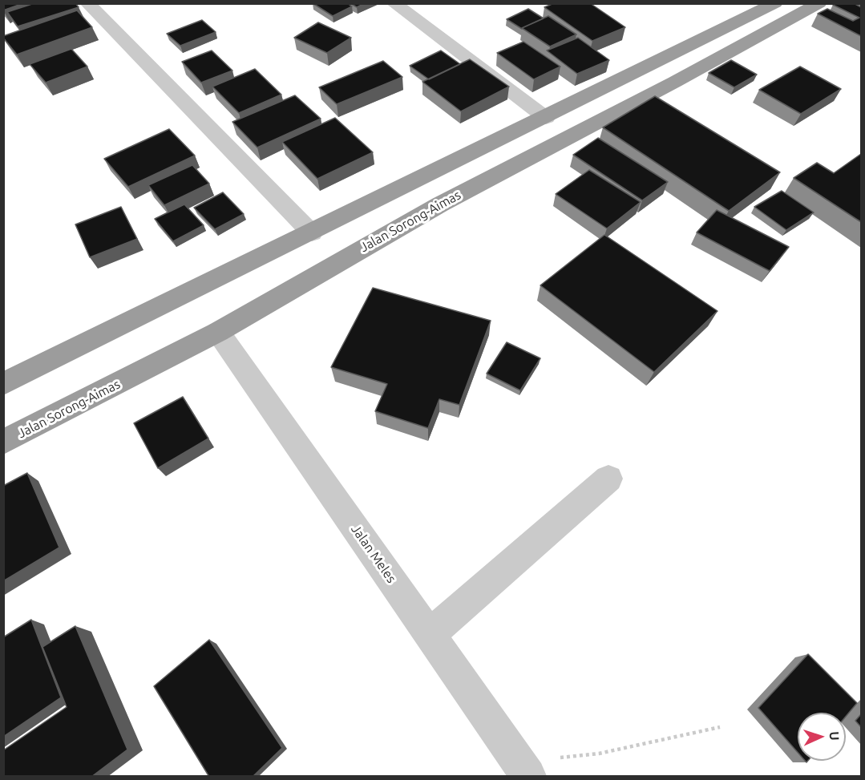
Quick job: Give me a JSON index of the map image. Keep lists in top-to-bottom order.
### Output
{
  "streets": {
    "highway": ["Jalan Sorong-Aimas"],
    "street": ["Jalan Meles"]
  },
  "crossings": [
    ["Jalan Sorong-Aimas", "Jalan Meles"]
  ],
  "north": "right"
}
